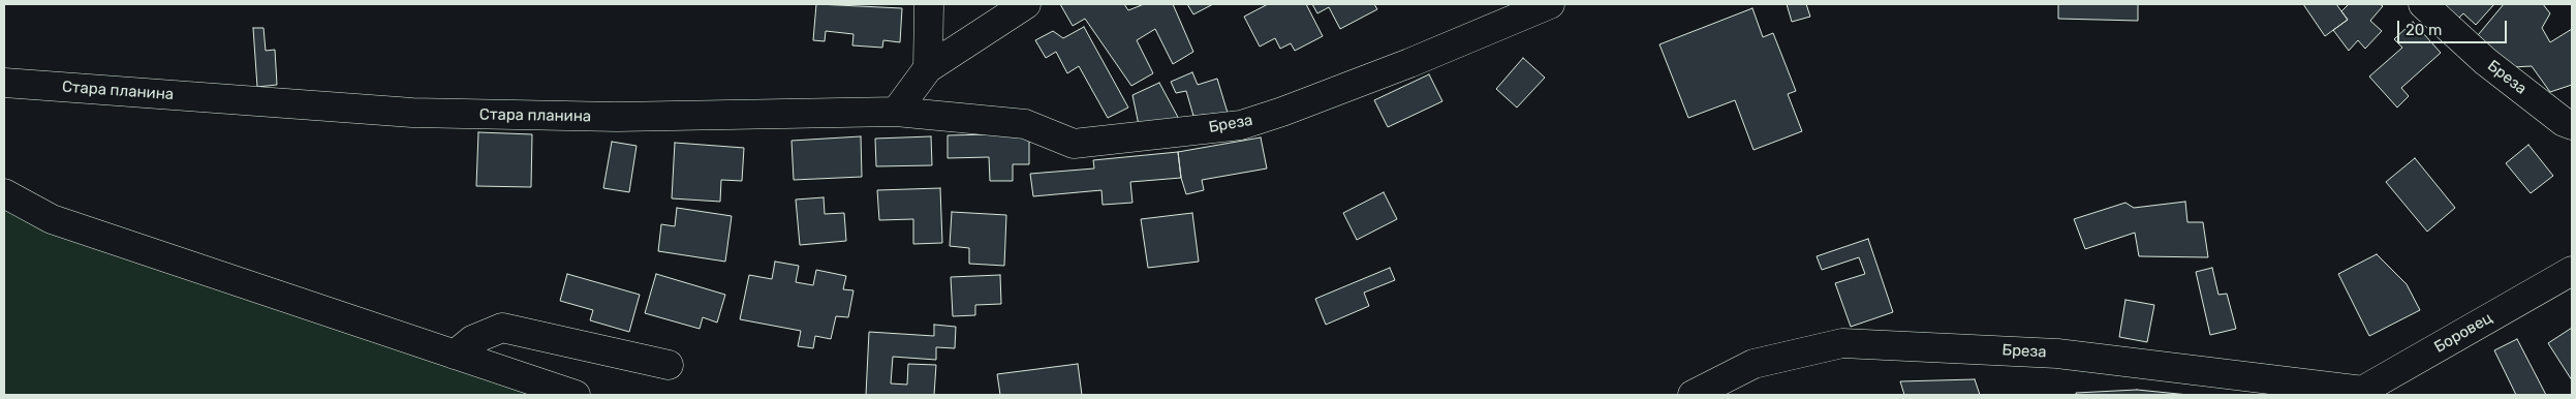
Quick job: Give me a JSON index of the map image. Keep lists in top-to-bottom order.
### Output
{
  "streets": {
    "street": ["Бреза", "Стара планина", "Боровец"]
  },
  "crossings": [
    ["Бреза", "Стара планина"],
    ["Бреза", "Боровец"]
  ],
  "scale_bar": "20 m"
}
